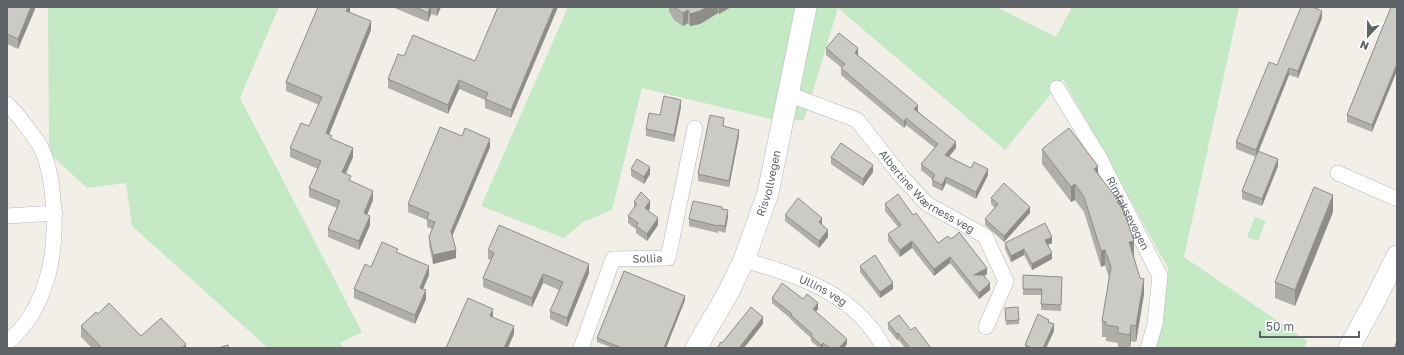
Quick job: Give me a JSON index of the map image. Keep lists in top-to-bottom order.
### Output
{
  "streets": {
    "street": [
      "Risvollvegen",
      "Albertine Wærness veg",
      "Rimfaksevegen",
      "Sollia",
      "Ullins veg"
    ]
  },
  "crossings": [
    ["Risvollvegen", "Albertine Wærness veg"],
    ["Risvollvegen", "Ullins veg"]
  ],
  "scale_bar": "50 m",
  "north": "bottom"
}
